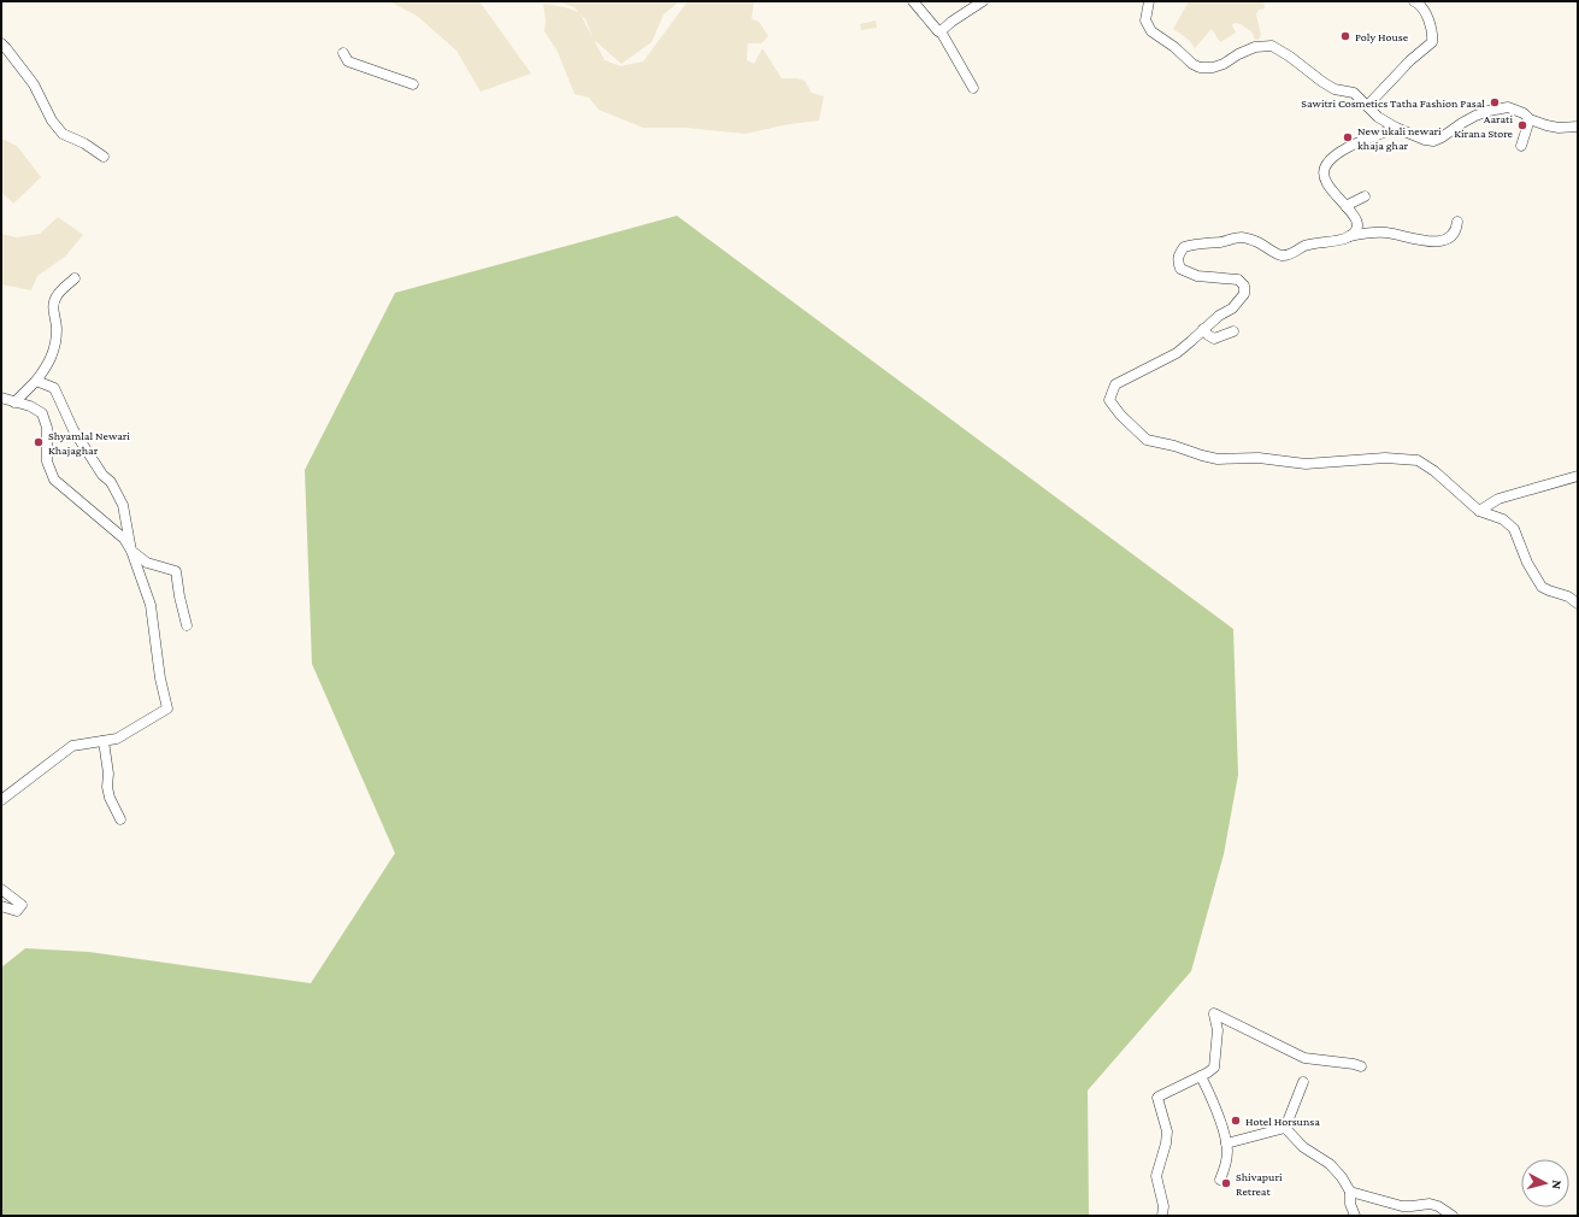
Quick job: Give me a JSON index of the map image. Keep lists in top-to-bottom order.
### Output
{
  "places": [
    "Poly House",
    "Sawitri Cosmetics Tatha Fashion Pasal",
    "Aarati Kirana Store",
    "New ukali newari khaja ghar",
    "Shyamlal Newari Khajaghar",
    "Hotel Horsunsa",
    "Shivapuri Retreat"
  ],
  "north": "right"
}
